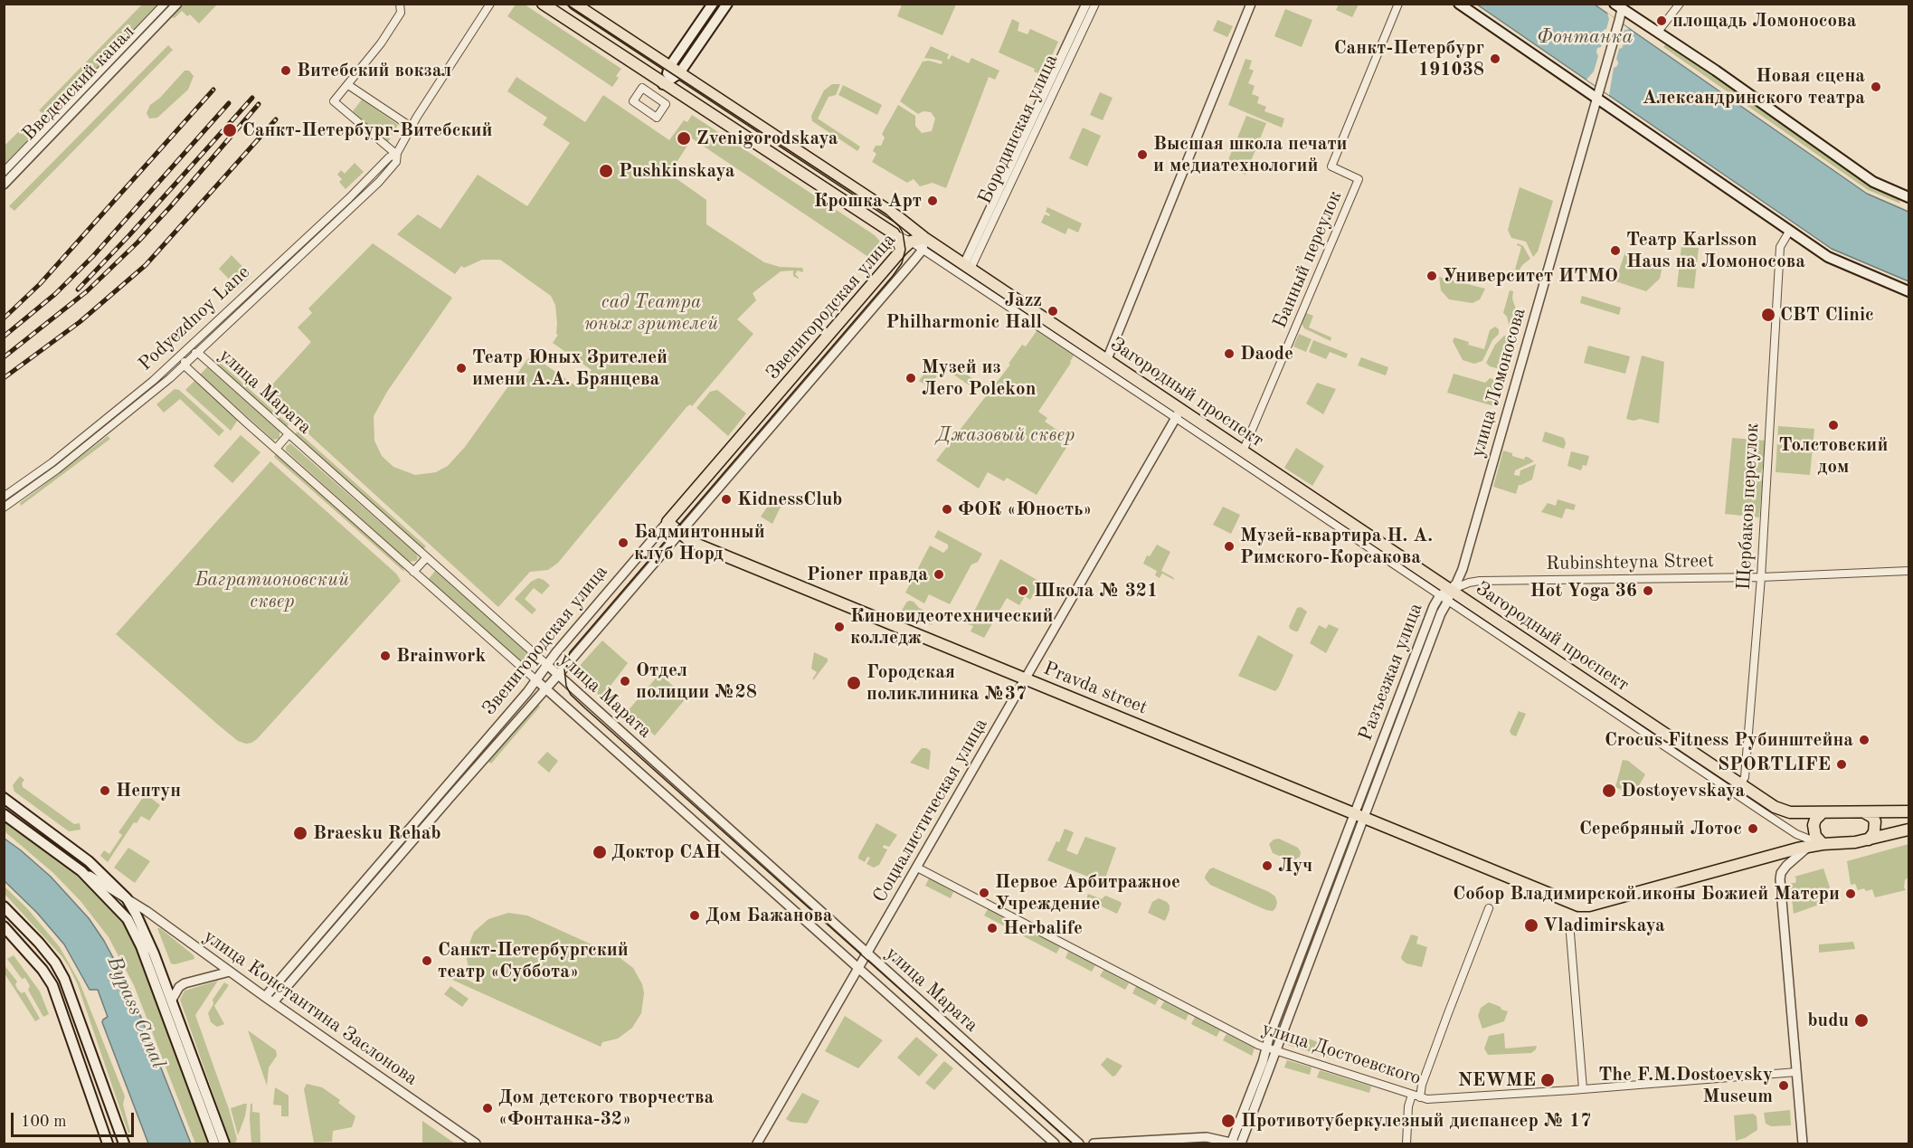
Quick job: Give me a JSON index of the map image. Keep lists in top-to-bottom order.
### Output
{
  "streets": {
    "main road": ["Звенигородская улица", "Загородный проспект", "Pravda street"],
    "street": [
      "Введенский канал",
      "Бородинская улица",
      "Банный переулок",
      "Podyezdnoy Lane",
      "улица Ломоносова",
      "улица Марата",
      "Щербаков переулок",
      "Rubinshteyna Street",
      "Разъезжая улица",
      "Социалистическая улица",
      "улица Константина Заслонова",
      "улица Достоевского"
    ]
  },
  "crossings": [
    ["Бородинская улица", "Загородный проспект"],
    ["Банный переулок", "Загородный проспект"],
    ["Звенигородская улица", "улица Марата"],
    ["Звенигородская улица", "Загородный проспект"],
    ["Звенигородская улица", "Pravda street"],
    ["Звенигородская улица", "улица Константина Заслонова"],
    ["Podyezdnoy Lane", "улица Марата"],
    ["улица Ломоносова", "Загородный проспект"],
    ["улица Ломоносова", "Rubinshteyna Street"],
    ["улица Ломоносова", "Разъезжая улица"],
    ["улица Марата", "Социалистическая улица"],
    ["Загородный проспект", "Щербаков переулок"],
    ["Загородный проспект", "Rubinshteyna Street"],
    ["Загородный проспект", "Разъезжая улица"],
    ["Загородный проспект", "Социалистическая улица"],
    ["Щербаков переулок", "Rubinshteyna Street"],
    ["Rubinshteyna Street", "Разъезжая улица"],
    ["Разъезжая улица", "Pravda street"],
    ["Разъезжая улица", "улица Достоевского"],
    ["Pravda street", "Социалистическая улица"],
    ["Социалистическая улица", "улица Достоевского"]
  ],
  "water": ["Фонтанка", "Bypass Canal"],
  "parks": ["сад Театра юных зрителей", "Джазовый сквер", "Багратионовский сквер"],
  "places": [
    "площадь Ломоносова",
    "Санкт-Петербург 191038",
    "Витебский вокзал",
    "Новая сцена Александринского театра",
    "Санкт-Петербург-Витебский",
    "Zvenigorodskaya",
    "Высшая школа печати и медиатехнологий",
    "Pushkinskaya",
    "Крошка Арт",
    "Театр Karlsson Haus на Ломоносова",
    "Университет ИТМО",
    "Jazz Philharmonic Hall",
    "CBT Clinic",
    "Daode",
    "Театр Юных Зрителей имени А.А. Брянцева",
    "Музей из Лего Polekon",
    "Толстовский дом",
    "KidnessClub",
    "ФОК «Юность»",
    "Бадминтонный клуб Норд",
    "Музей-квартира Н. А. Римского-Корсакова",
    "Pioner правда",
    "Школа № 321",
    "Hot Yoga 36",
    "Киновидеотехнический колледж",
    "Brainwork",
    "Отдел полиции №28",
    "Городская поликлиника №37",
    "Crocus Fitness Рубинштейна",
    "SPORTLIFE",
    "Нептун",
    "Dostoyevskaya",
    "Серебряный Лотос",
    "Braesku Rehab",
    "Доктор САН",
    "Луч",
    "Первое Арбитражное Учреждение",
    "Собор Владимирской иконы Божией Матери",
    "Дом Бажанова",
    "Vladimirskaya",
    "Herbalife",
    "Санкт-Петербургский театр «Суббота»",
    "budu",
    "NEWME",
    "The F.M.Dostoevsky Museum",
    "Дом детского творчества «Фонтанка-32»",
    "Противотуберкулезный диспансер № 17"
  ],
  "scale_bar": "100 m"
}
